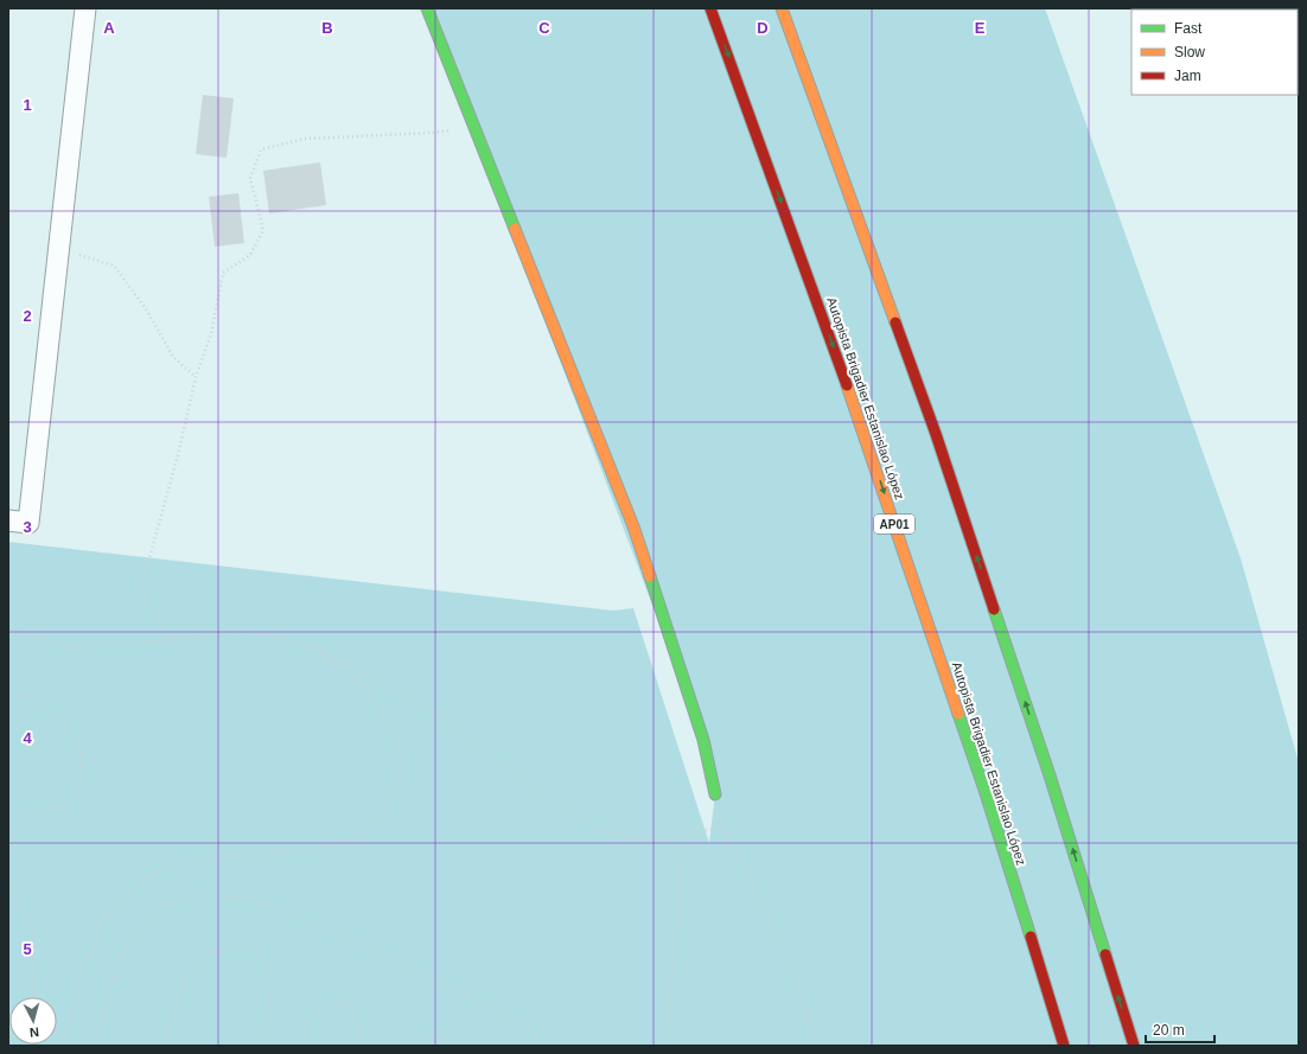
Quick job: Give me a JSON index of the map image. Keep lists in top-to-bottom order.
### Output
{
  "streets": {
    "main road": ["Autopista Brigadier Estanislao López", "AP01"]
  },
  "legend": ["Fast", "Slow", "Jam"],
  "scale_bar": "20 m",
  "north": "bottom",
  "grid": {
    "columns": [
      "A",
      "B",
      "C",
      "D",
      "E"
    ],
    "rows": [
      "1",
      "2",
      "3",
      "4",
      "5"
    ]
  }
}
